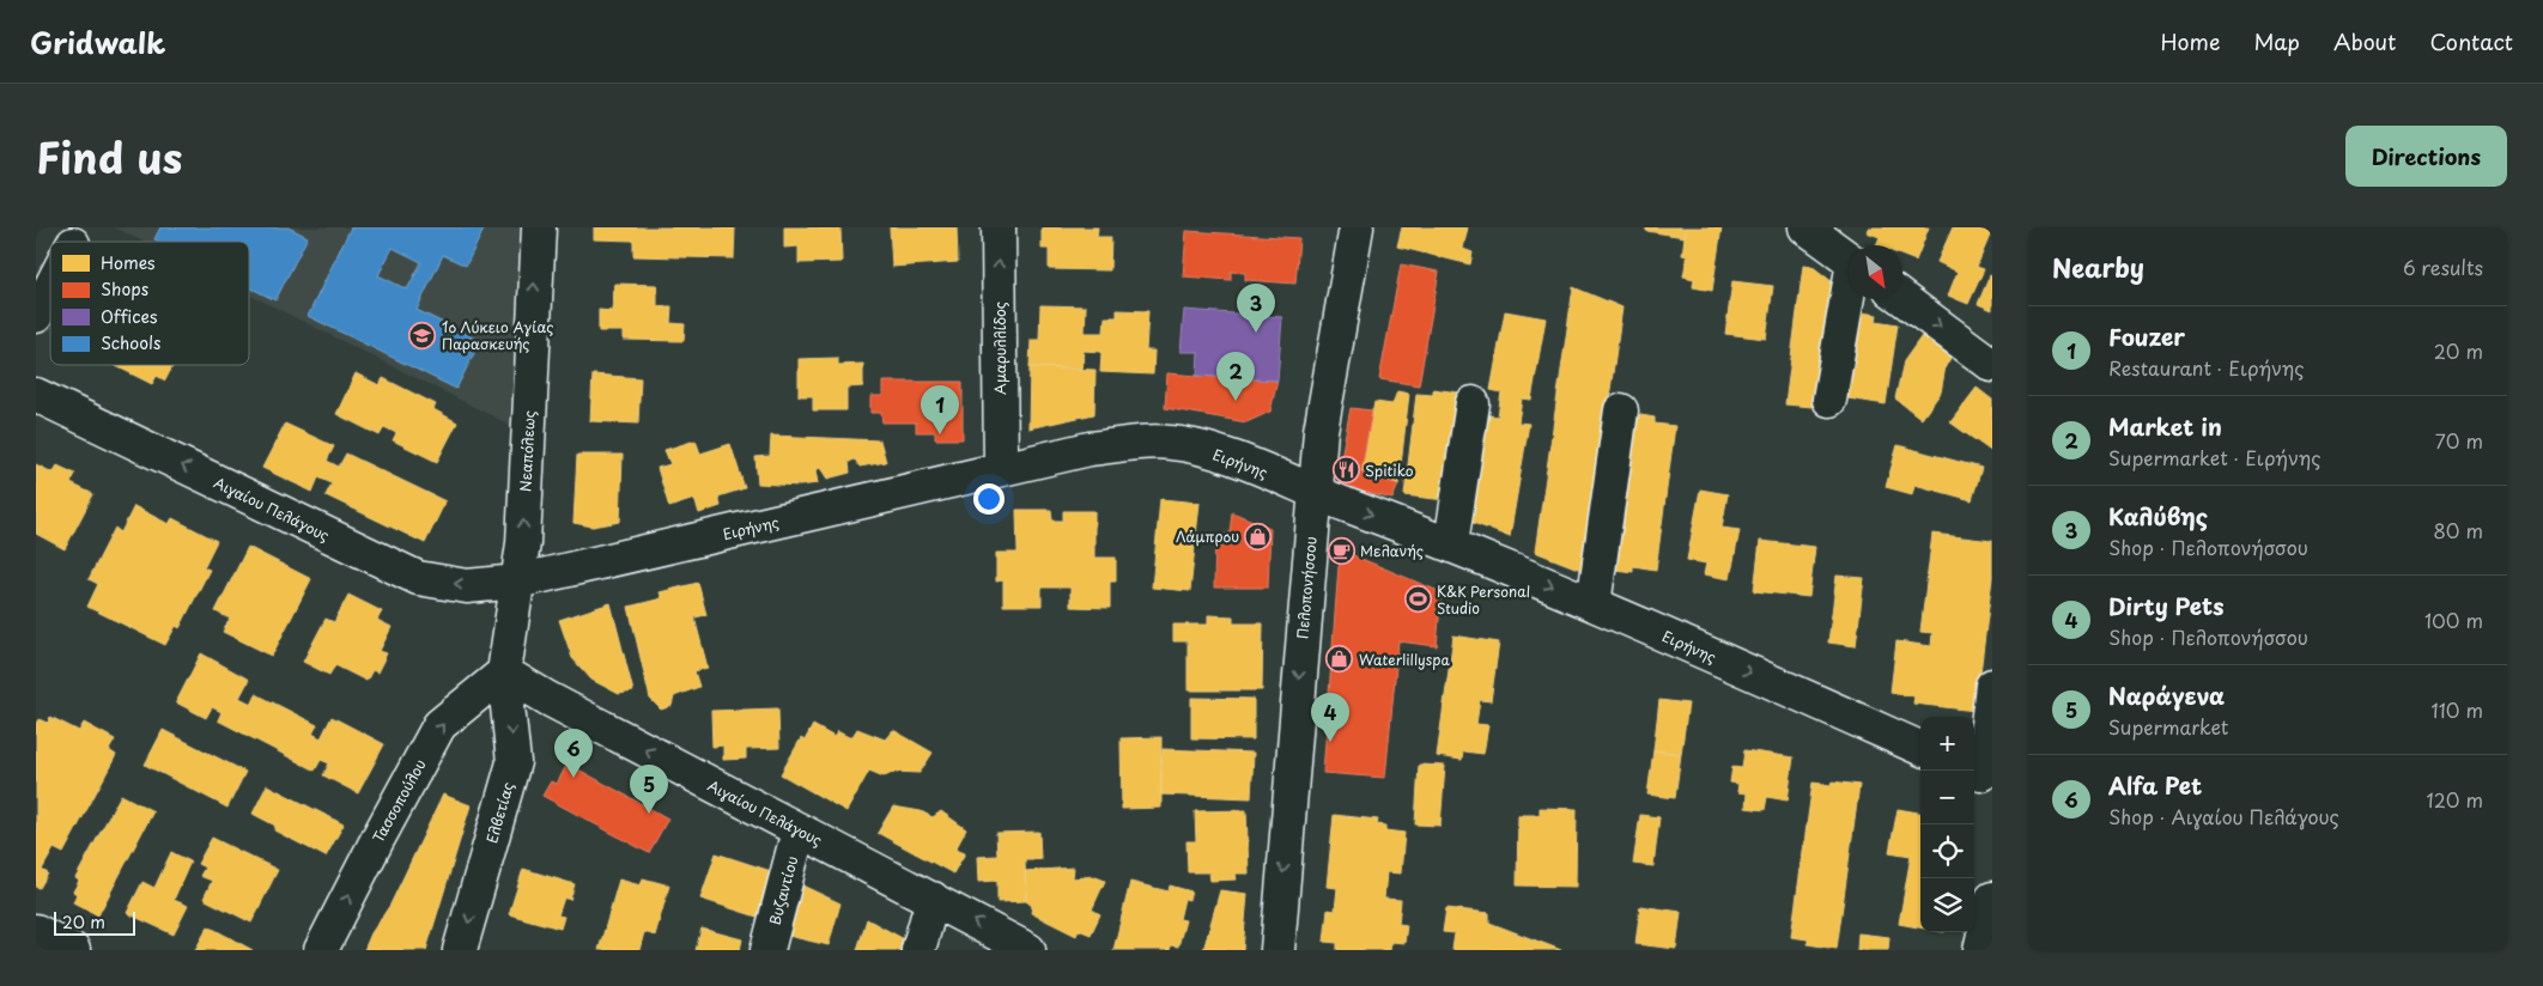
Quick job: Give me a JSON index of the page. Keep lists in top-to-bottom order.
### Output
{
  "streets": {
    "street": [
      "Αμαρυλλίδος",
      "Νεαπόλεως",
      "Ειρήνης",
      "Αιγαίου Πελάγους",
      "Πελοπονήσσου",
      "Τασσοπούλου",
      "Ελβετίας",
      "Βυζαντίου"
    ]
  },
  "crossings": [
    ["Αμαρυλλίδος", "Ειρήνης"],
    ["Νεαπόλεως", "Ειρήνης"],
    ["Νεαπόλεως", "Αιγαίου Πελάγους"],
    ["Νεαπόλεως", "Τασσοπούλου"],
    ["Νεαπόλεως", "Ελβετίας"],
    ["Ειρήνης", "Αιγαίου Πελάγους"],
    ["Ειρήνης", "Πελοπονήσσου"],
    ["Αιγαίου Πελάγους", "Τασσοπούλου"],
    ["Αιγαίου Πελάγους", "Ελβετίας"],
    ["Αιγαίου Πελάγους", "Βυζαντίου"],
    ["Τασσοπούλου", "Ελβετίας"]
  ],
  "one_way": [
    "Αμαρυλλίδος",
    "Νεαπόλεως",
    "Ειρήνης",
    "Αιγαίου Πελάγους",
    "Πελοπονήσσου",
    "Τασσοπούλου",
    "Ελβετίας"
  ],
  "places": {
    "school or university": ["1ο Λύκειο Αγίας Παρασκευής"],
    "restaurant": ["Spitiko"],
    "shop": ["Λάμπρου", "Waterlillyspa"],
    "cafe": ["Μελανής"],
    "sports": ["K&K Personal Studio"]
  },
  "legend": [
    "Homes",
    "Shops",
    "Offices",
    "Schools"
  ],
  "scale_bar": "20 m",
  "north": "bottom right",
  "page": {
    "header": "Gridwalk",
    "nav": [
      "Home",
      "Map",
      "About",
      "Contact"
    ],
    "title": "Find us",
    "buttons": "Directions",
    "heading": ["Nearby", "6 results"],
    "pins": [
      "3",
      "2",
      "1",
      "4",
      "6",
      "5"
    ],
    "list": [
      {
        "mark": "1",
        "name": "Fouzer",
        "note": "Restaurant · Ειρήνης",
        "value": "20 m"
      },
      {
        "mark": "2",
        "name": "Market in",
        "note": "Supermarket · Ειρήνης",
        "value": "70 m"
      },
      {
        "mark": "3",
        "name": "Καλύβης",
        "note": "Shop · Πελοπονήσσου",
        "value": "80 m"
      },
      {
        "mark": "4",
        "name": "Dirty Pets",
        "note": "Shop · Πελοπονήσσου",
        "value": "100 m"
      },
      {
        "mark": "5",
        "name": "Ναράγενα",
        "note": "Supermarket",
        "value": "110 m"
      },
      {
        "mark": "6",
        "name": "Alfa Pet",
        "note": "Shop · Αιγαίου Πελάγους",
        "value": "120 m"
      }
    ],
    "map_buttons": ["+", "−"],
    "scale": "20 m"
  }
}
